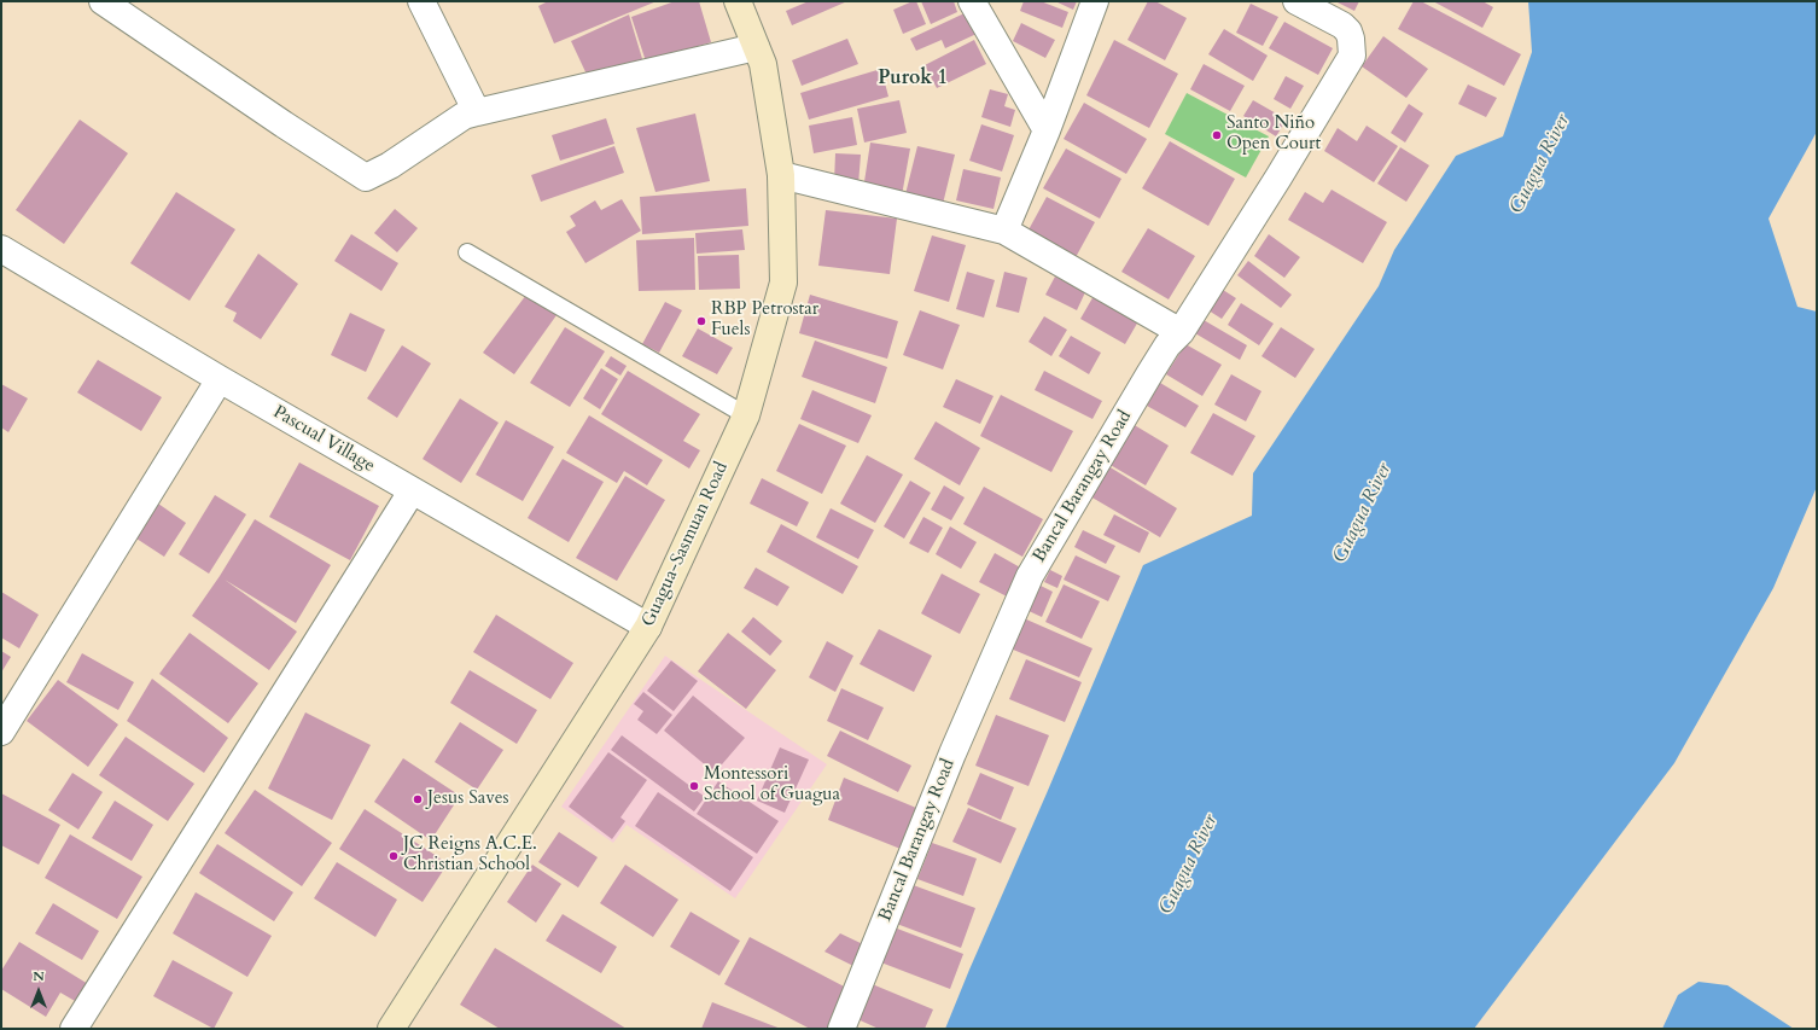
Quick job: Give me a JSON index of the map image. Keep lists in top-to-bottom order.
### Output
{
  "streets": {
    "main road": ["Guagua-Sasmuan Road"],
    "street": ["Pascual Village", "Bancal Barangay Road"]
  },
  "crossings": [
    ["Pascual Village", "Guagua-Sasmuan Road"]
  ],
  "districts": ["Purok 1"],
  "water": ["Guagua River"],
  "places": [
    "Santo Niño Open Court",
    "RBP Petrostar Fuels",
    "Montessori School of Guagua",
    "Jesus Saves",
    "JC Reigns A.C.E. Christian School"
  ],
  "north": "top"
}
